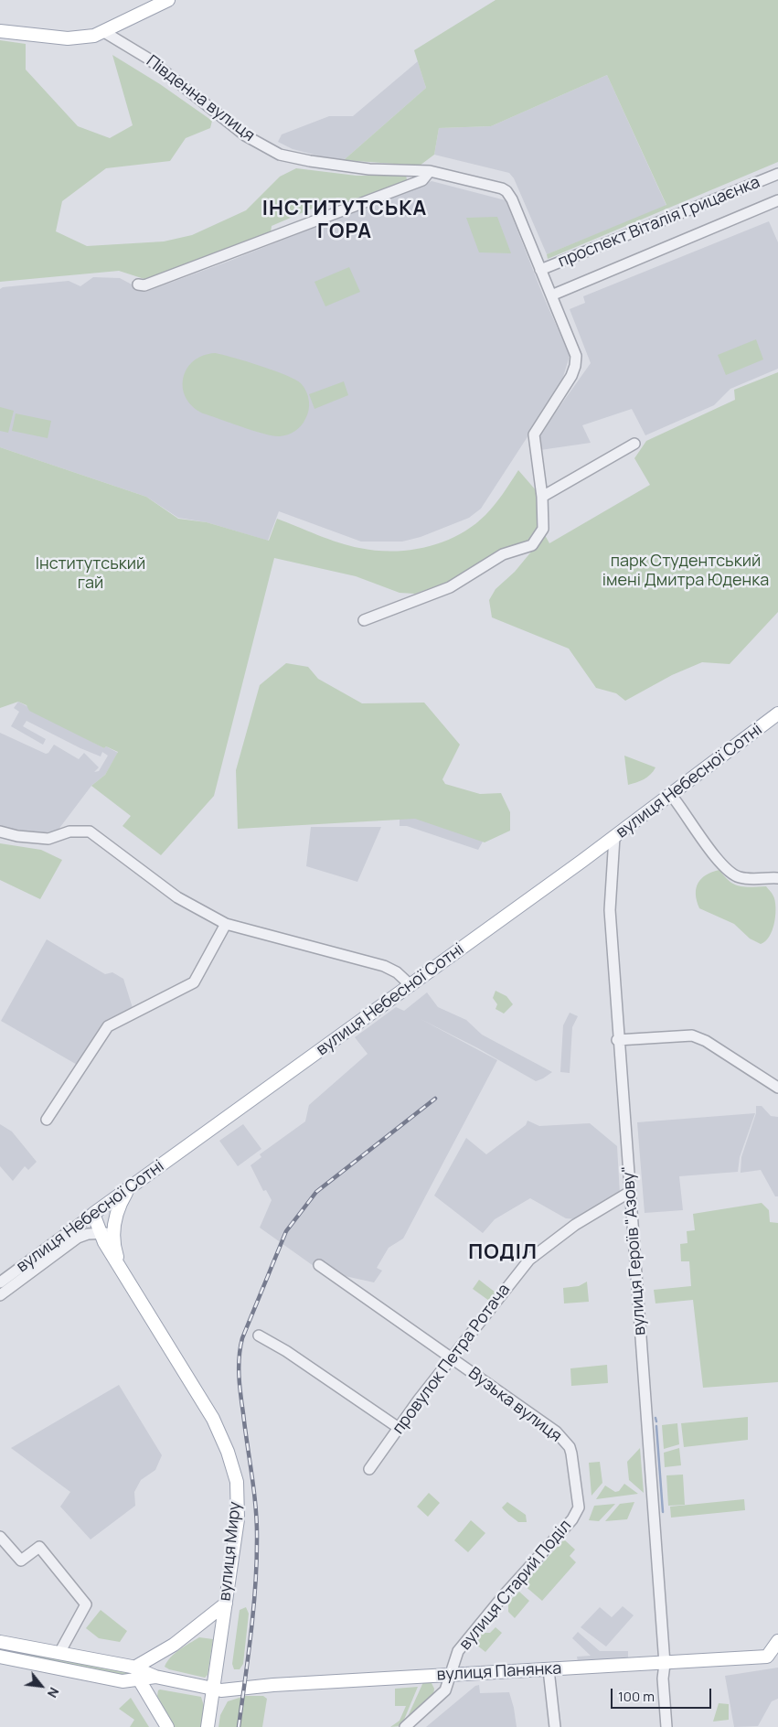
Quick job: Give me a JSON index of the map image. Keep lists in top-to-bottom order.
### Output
{
  "streets": {
    "main road": ["вулиця Небесної Сотні", "вулиця Миру", "вулиця Панянка"],
    "street": [
      "Південна вулиця",
      "проспект Віталія Грицаєнка",
      "вулиця Героїв \"Азову\"",
      "провулок Петра Ротача",
      "Вузька вулиця",
      "вулиця Старий Поділ"
    ]
  },
  "crossings": [
    ["Південна вулиця", "проспект Віталія Грицаєнка"],
    ["вулиця Небесної Сотні", "вулиця Героїв \"Азову\""],
    ["вулиця Небесної Сотні", "вулиця Миру"],
    ["вулиця Героїв \"Азову\"", "провулок Петра Ротача"],
    ["вулиця Героїв \"Азову\"", "вулиця Панянка"],
    ["провулок Петра Ротача", "Вузька вулиця"],
    ["Вузька вулиця", "вулиця Старий Поділ"],
    ["вулиця Миру", "вулиця Панянка"],
    ["вулиця Старий Поділ", "вулиця Панянка"]
  ],
  "districts": ["ІНСТИТУТСЬКА ГОРА", "ПОДІЛ"],
  "parks": ["парк Студентський імені Дмитра Юденка", "Інститутський гай"],
  "scale_bar": "100 m",
  "north": "bottom right"
}
